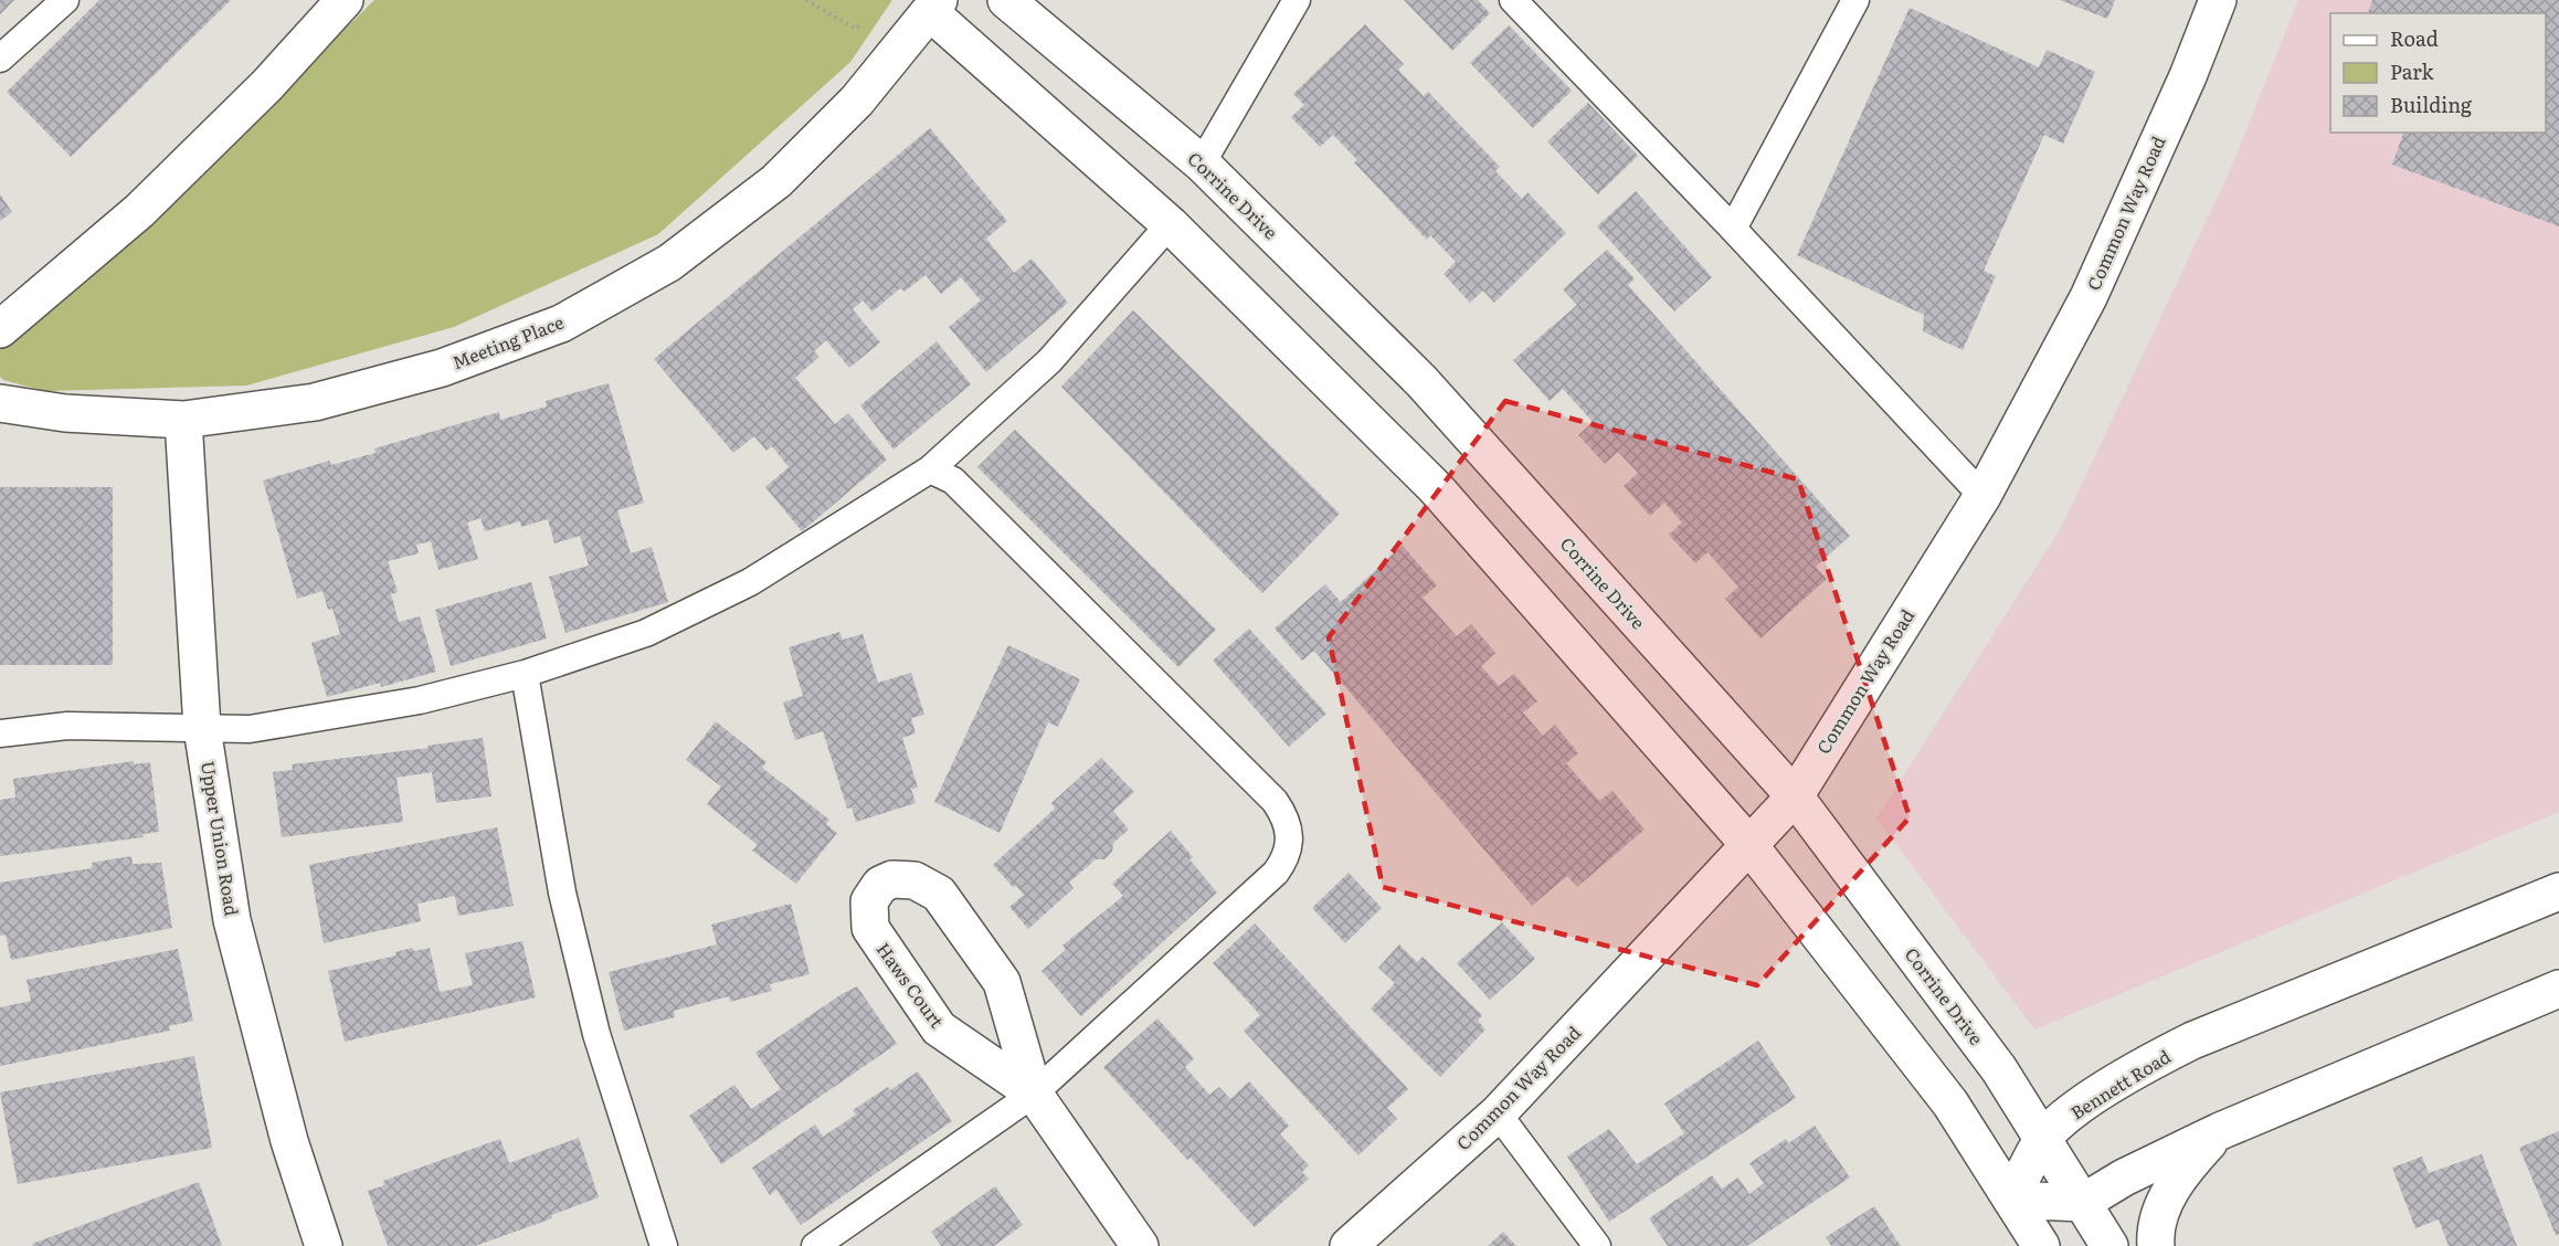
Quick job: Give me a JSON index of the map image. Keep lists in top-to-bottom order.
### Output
{
  "streets": {
    "street": [
      "Corrine Drive",
      "Common Way Road",
      "Meeting Place",
      "Upper Union Road",
      "Haws Court",
      "Bennett Road"
    ]
  },
  "crossings": [
    ["Corrine Drive", "Common Way Road"],
    ["Corrine Drive", "Bennett Road"],
    ["Meeting Place", "Upper Union Road"]
  ],
  "legend": ["Road", "Park", "Building"]
}
